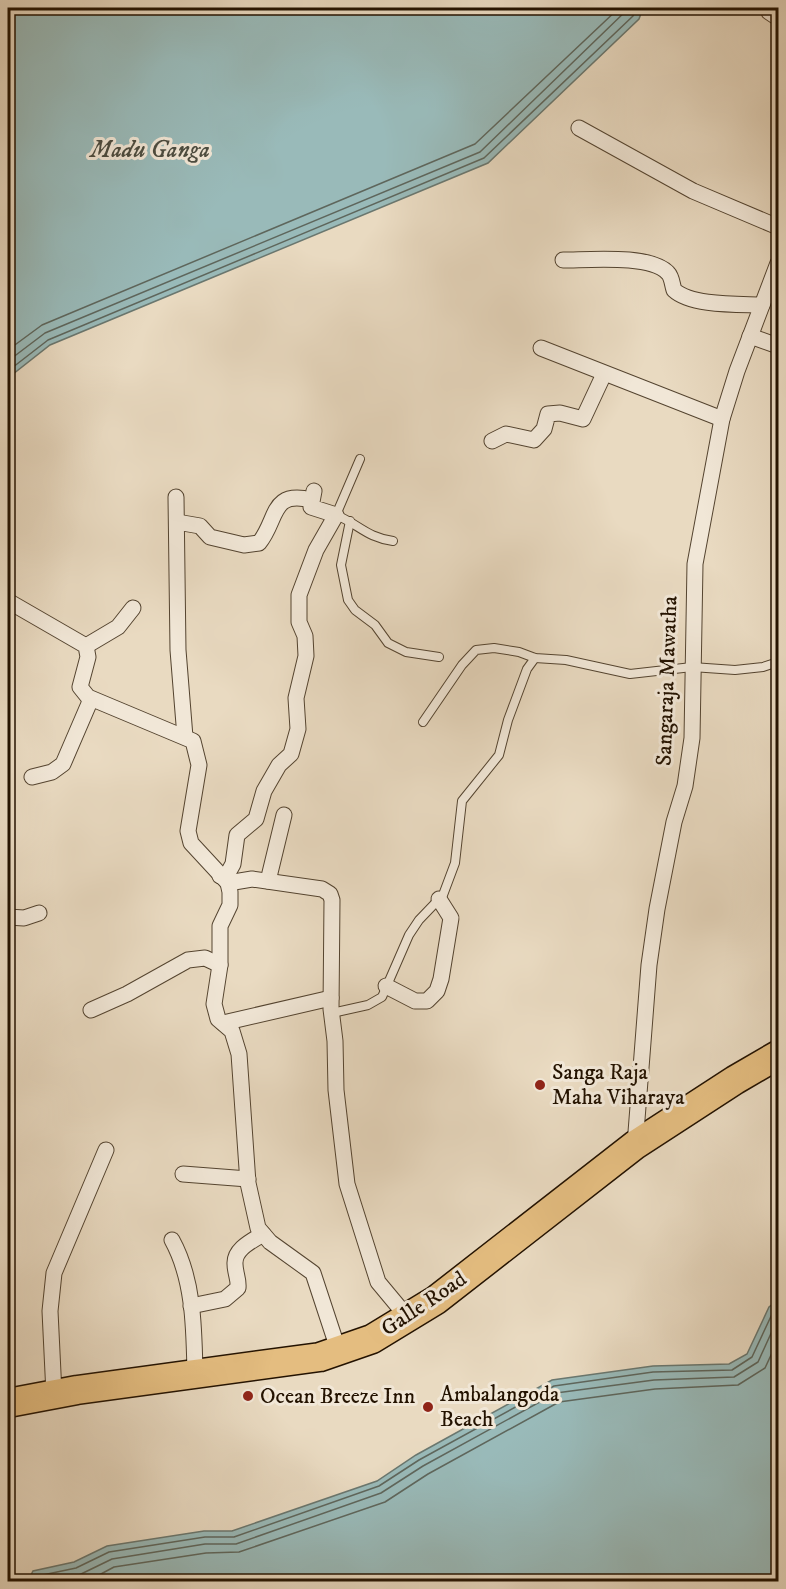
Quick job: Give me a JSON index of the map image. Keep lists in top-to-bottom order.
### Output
{
  "streets": {
    "highway": ["Galle Road"],
    "street": ["Sangaraja Mawatha"]
  },
  "crossings": [
    ["Sangaraja Mawatha", "Galle Road"]
  ],
  "water": ["Madu Ganga"],
  "places": ["Sanga Raja Maha Viharaya", "Ocean Breeze Inn", "Ambalangoda Beach"]
}
